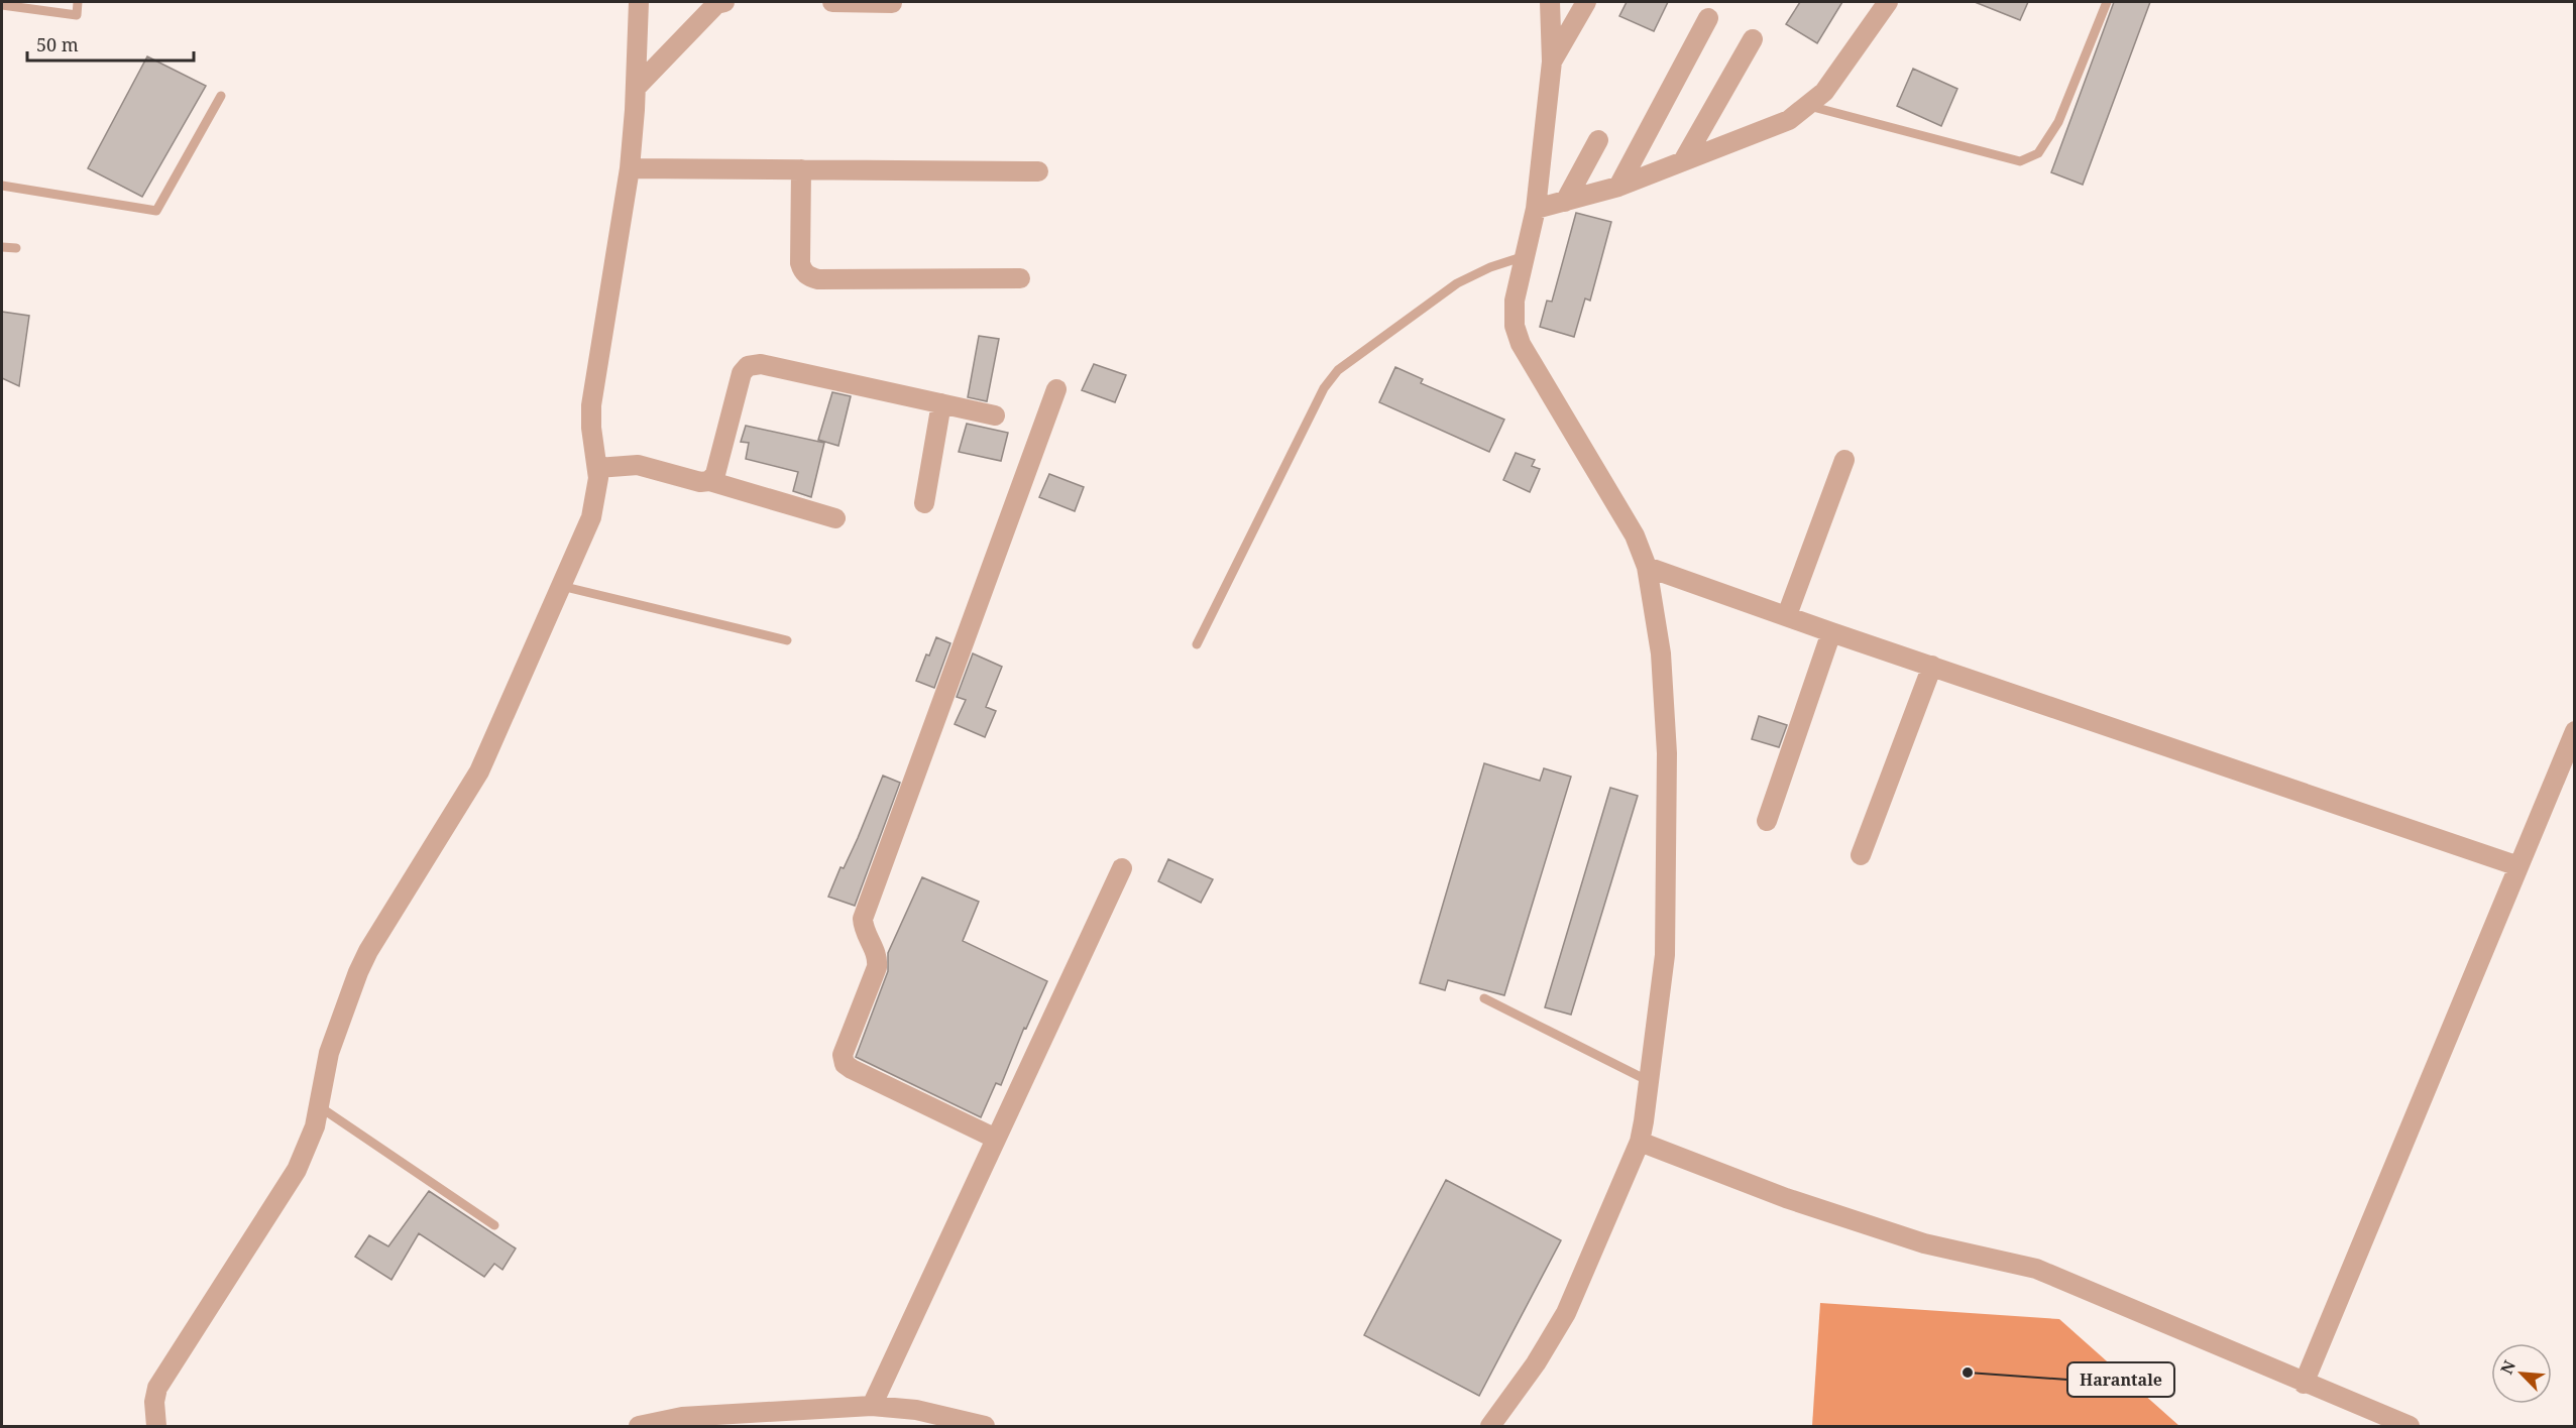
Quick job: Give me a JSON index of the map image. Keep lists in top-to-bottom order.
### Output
{
  "places": ["Harantale"],
  "scale_bar": "50 m",
  "north": "top left"
}
